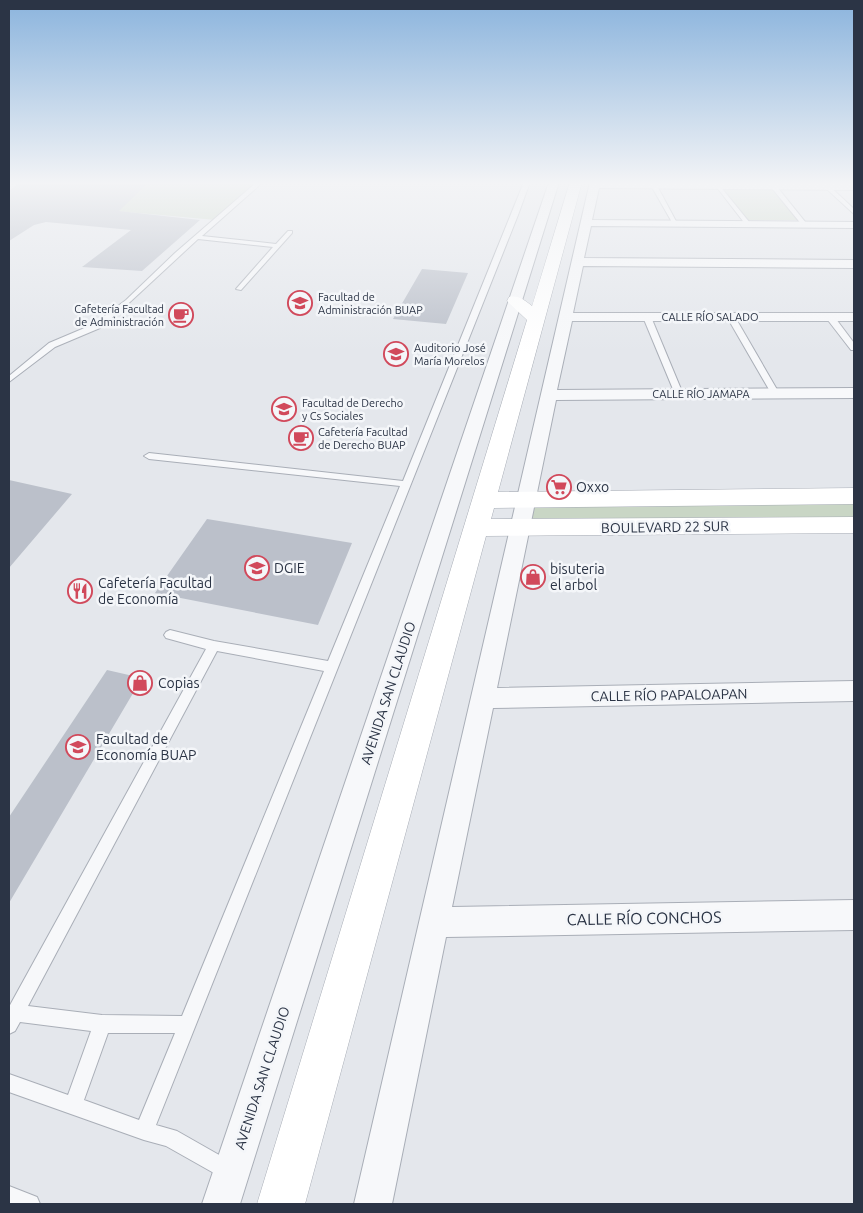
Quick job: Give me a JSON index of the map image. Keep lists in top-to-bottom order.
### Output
{
  "streets": {
    "street": [
      "CALLE RÍO SALADO",
      "CALLE RÍO JAMAPA",
      "BOULEVARD 22 SUR",
      "AVENIDA SAN CLAUDIO",
      "CALLE RÍO PAPALOAPAN",
      "CALLE RÍO CONCHOS"
    ]
  },
  "crossings": [
    ["CALLE RÍO SALADO", "AVENIDA SAN CLAUDIO"],
    ["CALLE RÍO JAMAPA", "AVENIDA SAN CLAUDIO"],
    ["BOULEVARD 22 SUR", "AVENIDA SAN CLAUDIO"],
    ["AVENIDA SAN CLAUDIO", "CALLE RÍO PAPALOAPAN"],
    ["AVENIDA SAN CLAUDIO", "CALLE RÍO CONCHOS"]
  ],
  "places": {
    "school or university": [
      "Facultad de Administración BUAP",
      "Auditorio José María Morelos",
      "Facultad de Derecho y Cs Sociales",
      "DGIE",
      "Facultad de Economía BUAP"
    ],
    "cafe": ["Cafetería Facultad de Administración", "Cafetería Facultad de Derecho BUAP"],
    "supermarket": ["Oxxo"],
    "shop": ["bisuteria el arbol", "Copias"],
    "restaurant": ["Cafetería Facultad de Economía"]
  }
}
